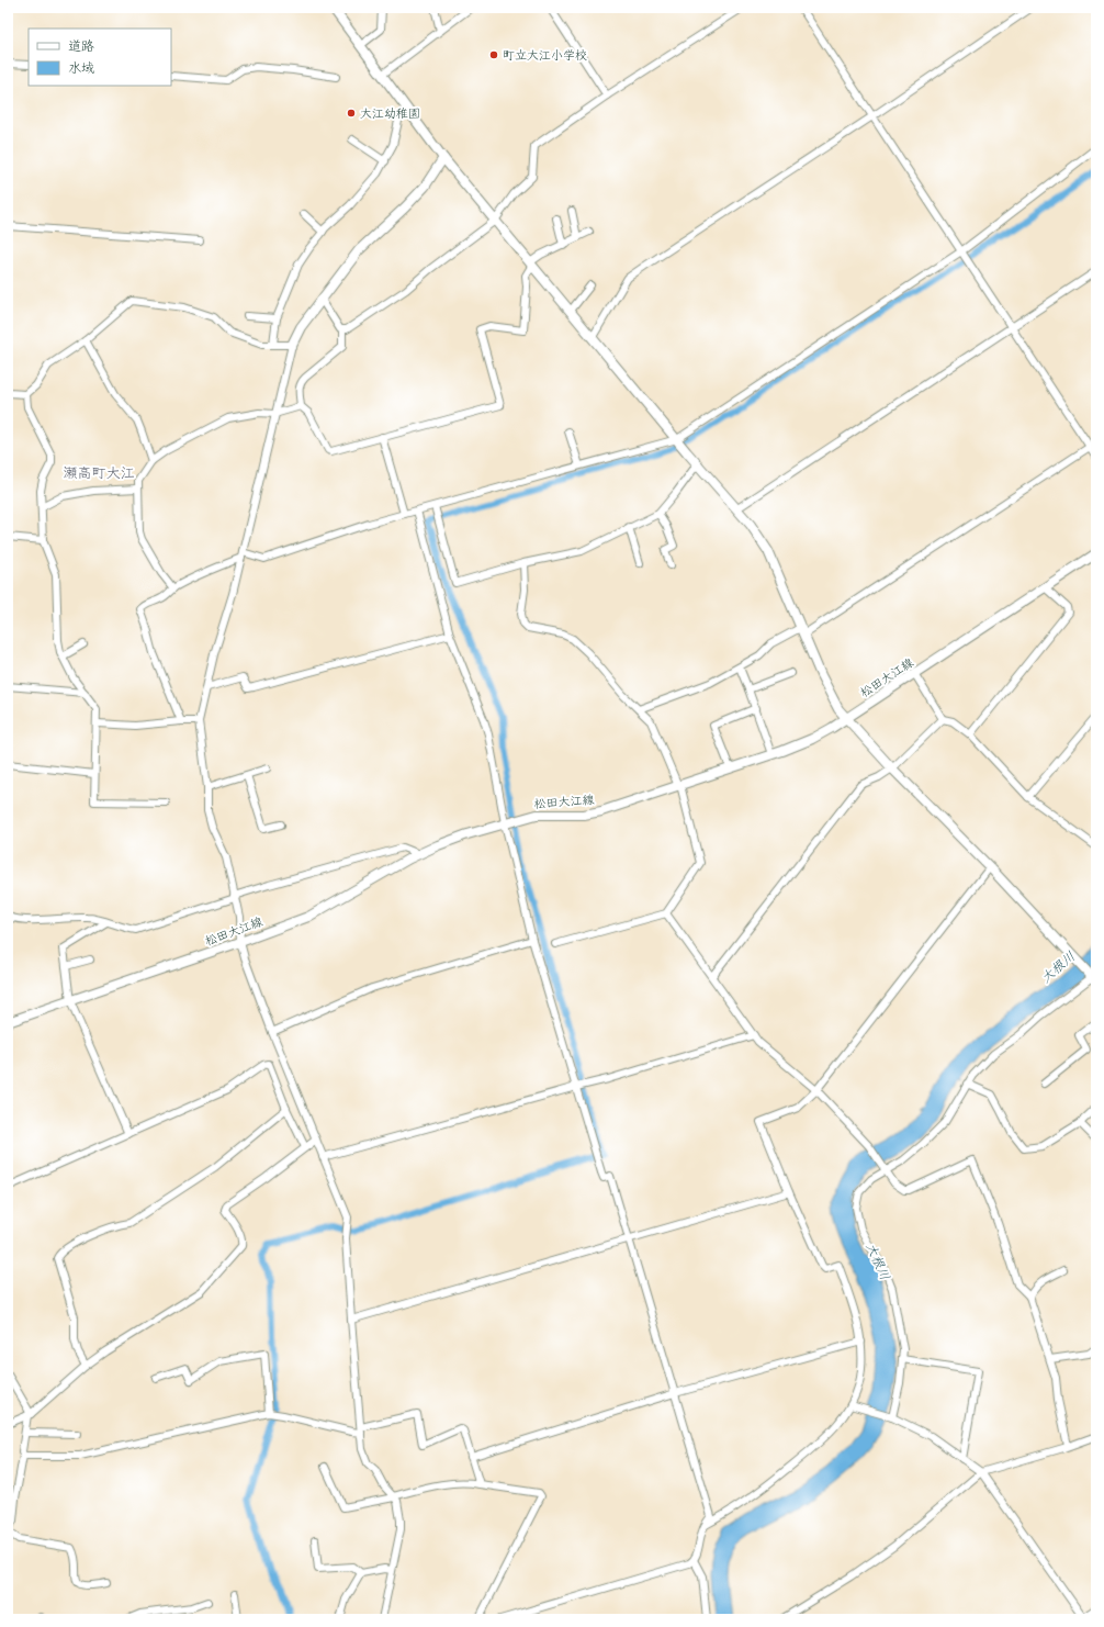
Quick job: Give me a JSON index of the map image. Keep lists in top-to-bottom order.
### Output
{
  "streets": {
    "street": ["松田大江線"]
  },
  "districts": ["瀬高町大江"],
  "water": ["大根川"],
  "places": ["町立大江小学校", "大江幼稚園"],
  "legend": ["道路", "水域"]
}
